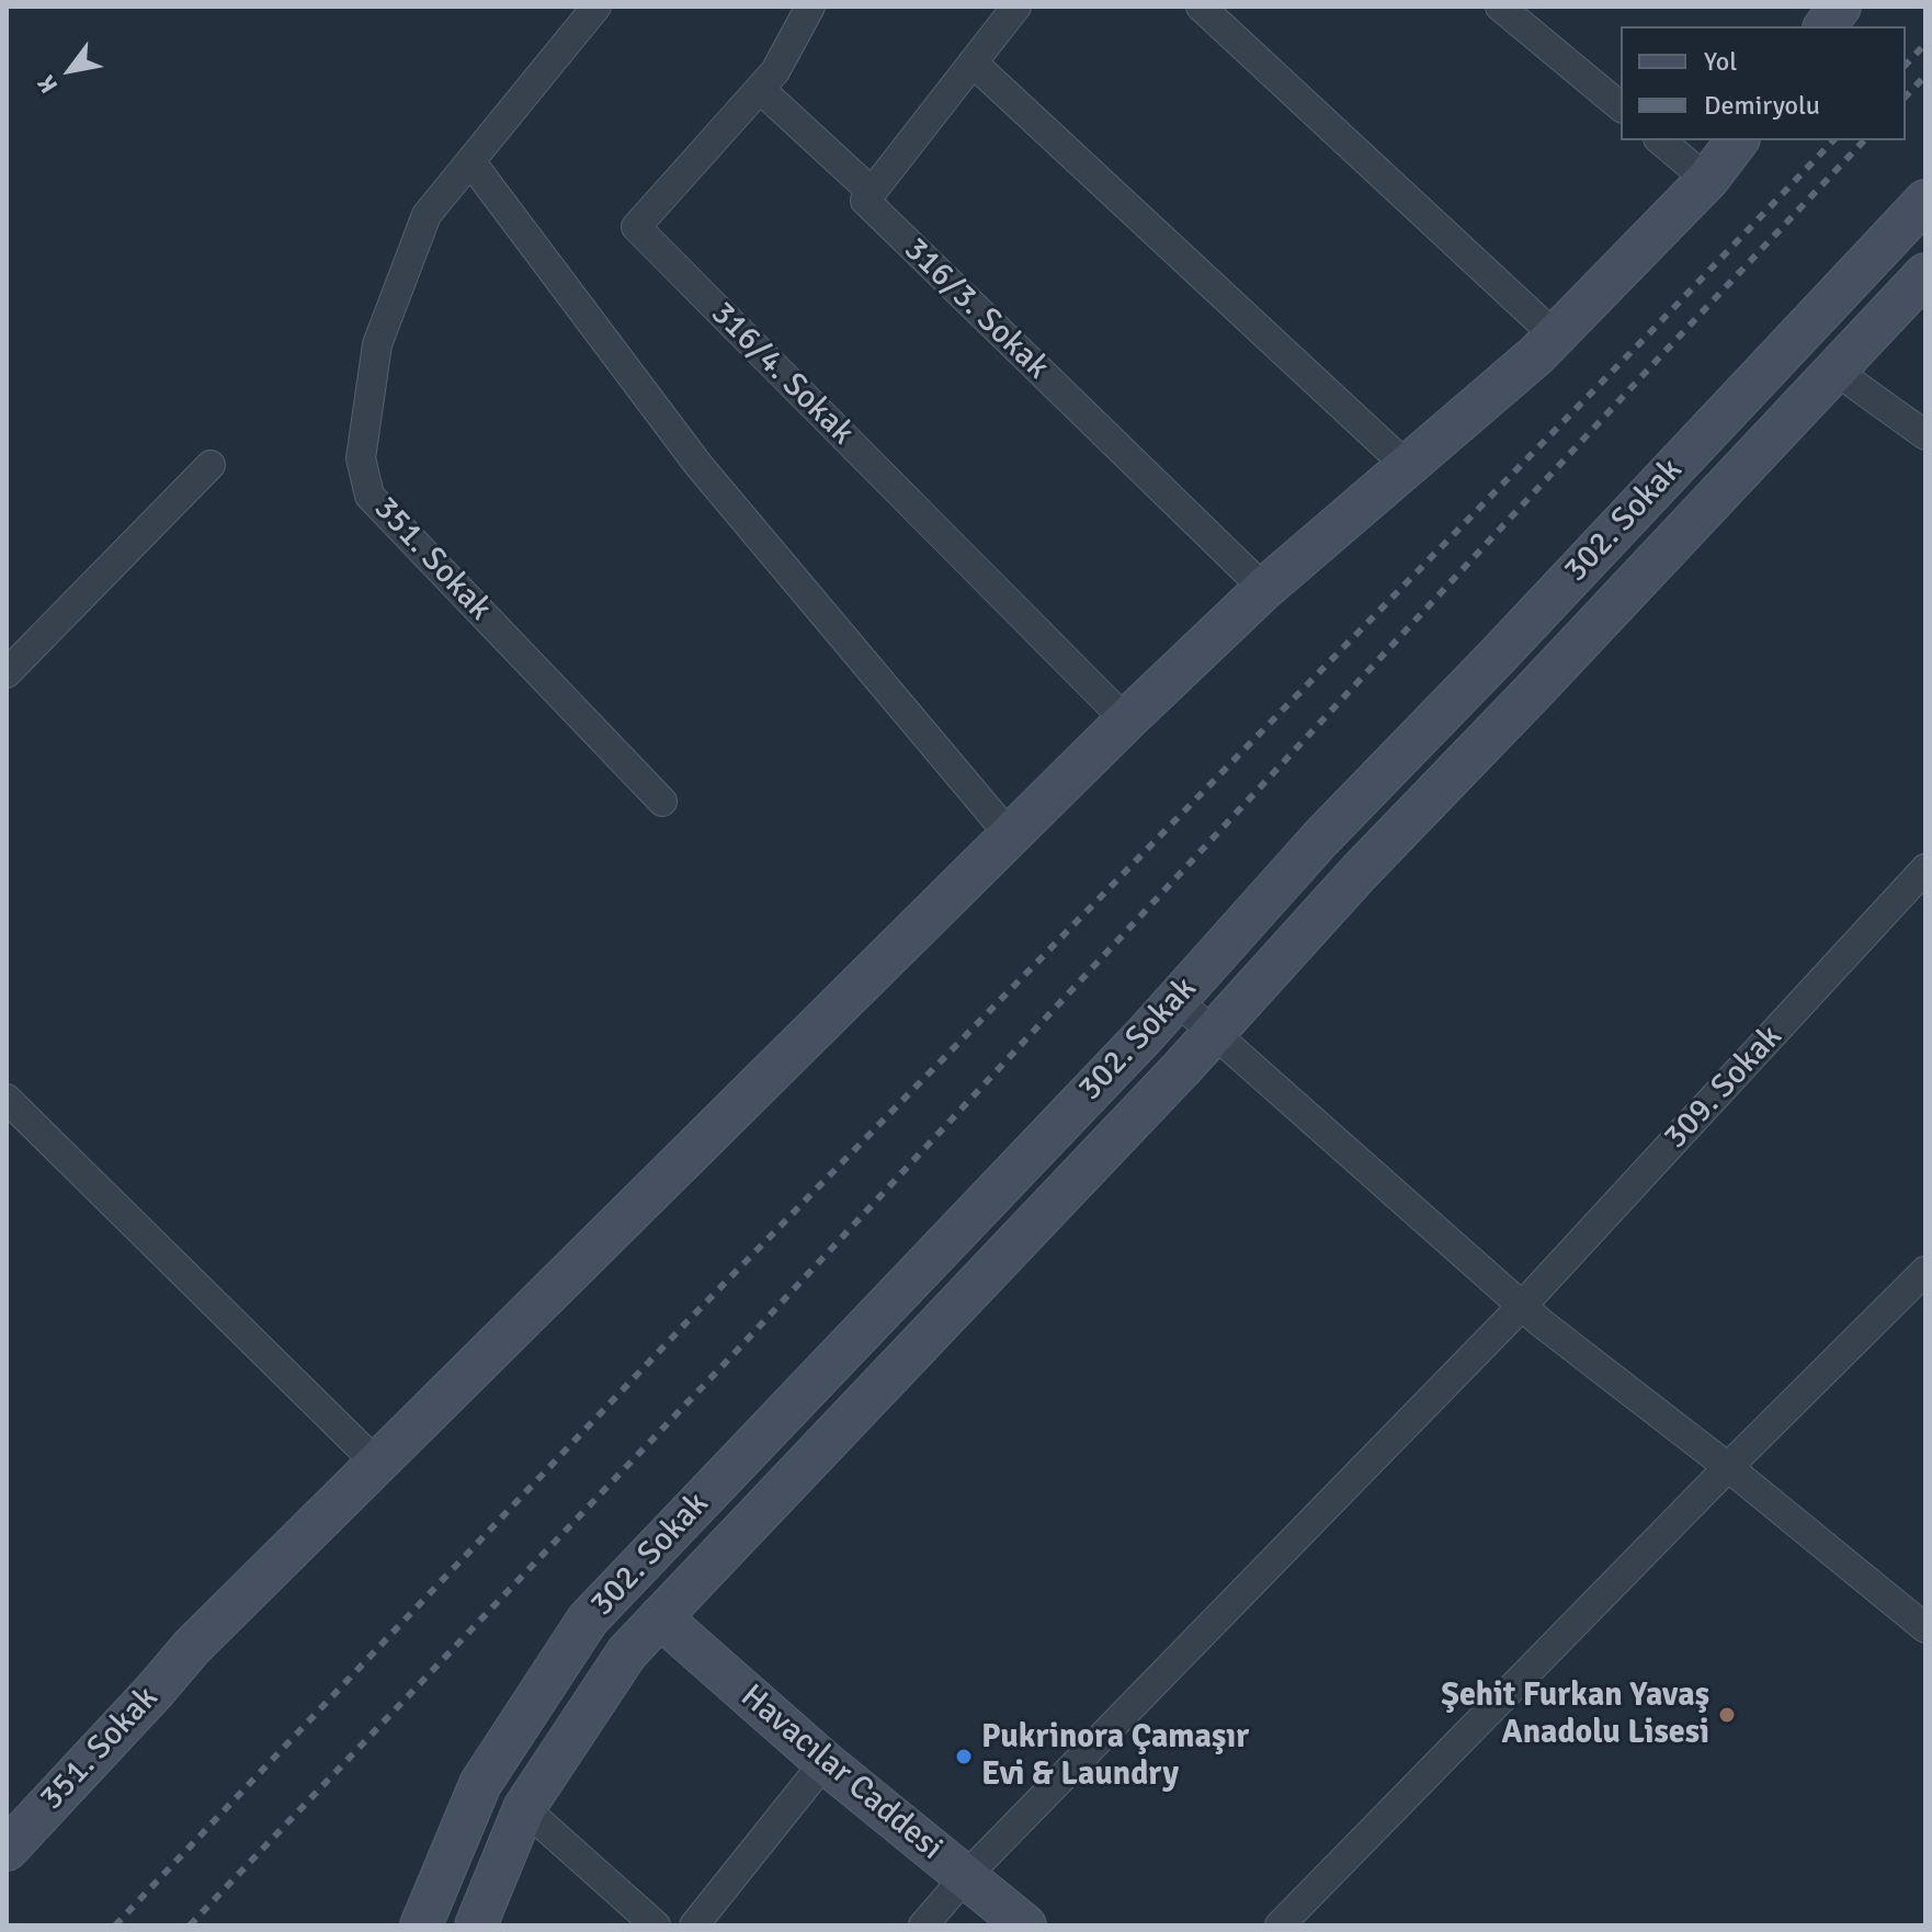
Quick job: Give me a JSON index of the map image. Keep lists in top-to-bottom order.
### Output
{
  "streets": {
    "main road": ["302. Sokak", "351. Sokak", "Havacılar Caddesi"],
    "street": ["316/3. Sokak", "316/4. Sokak", "309. Sokak"]
  },
  "crossings": [
    ["316/3. Sokak", "351. Sokak"],
    ["316/4. Sokak", "351. Sokak"],
    ["302. Sokak", "Havacılar Caddesi"],
    ["309. Sokak", "Havacılar Caddesi"]
  ],
  "places": ["Şehit Furkan Yavaş Anadolu Lisesi", "Pukrinora Çamaşır Evi & Laundry"],
  "legend": ["Yol", "Demiryolu"],
  "north": "bottom left"
}
